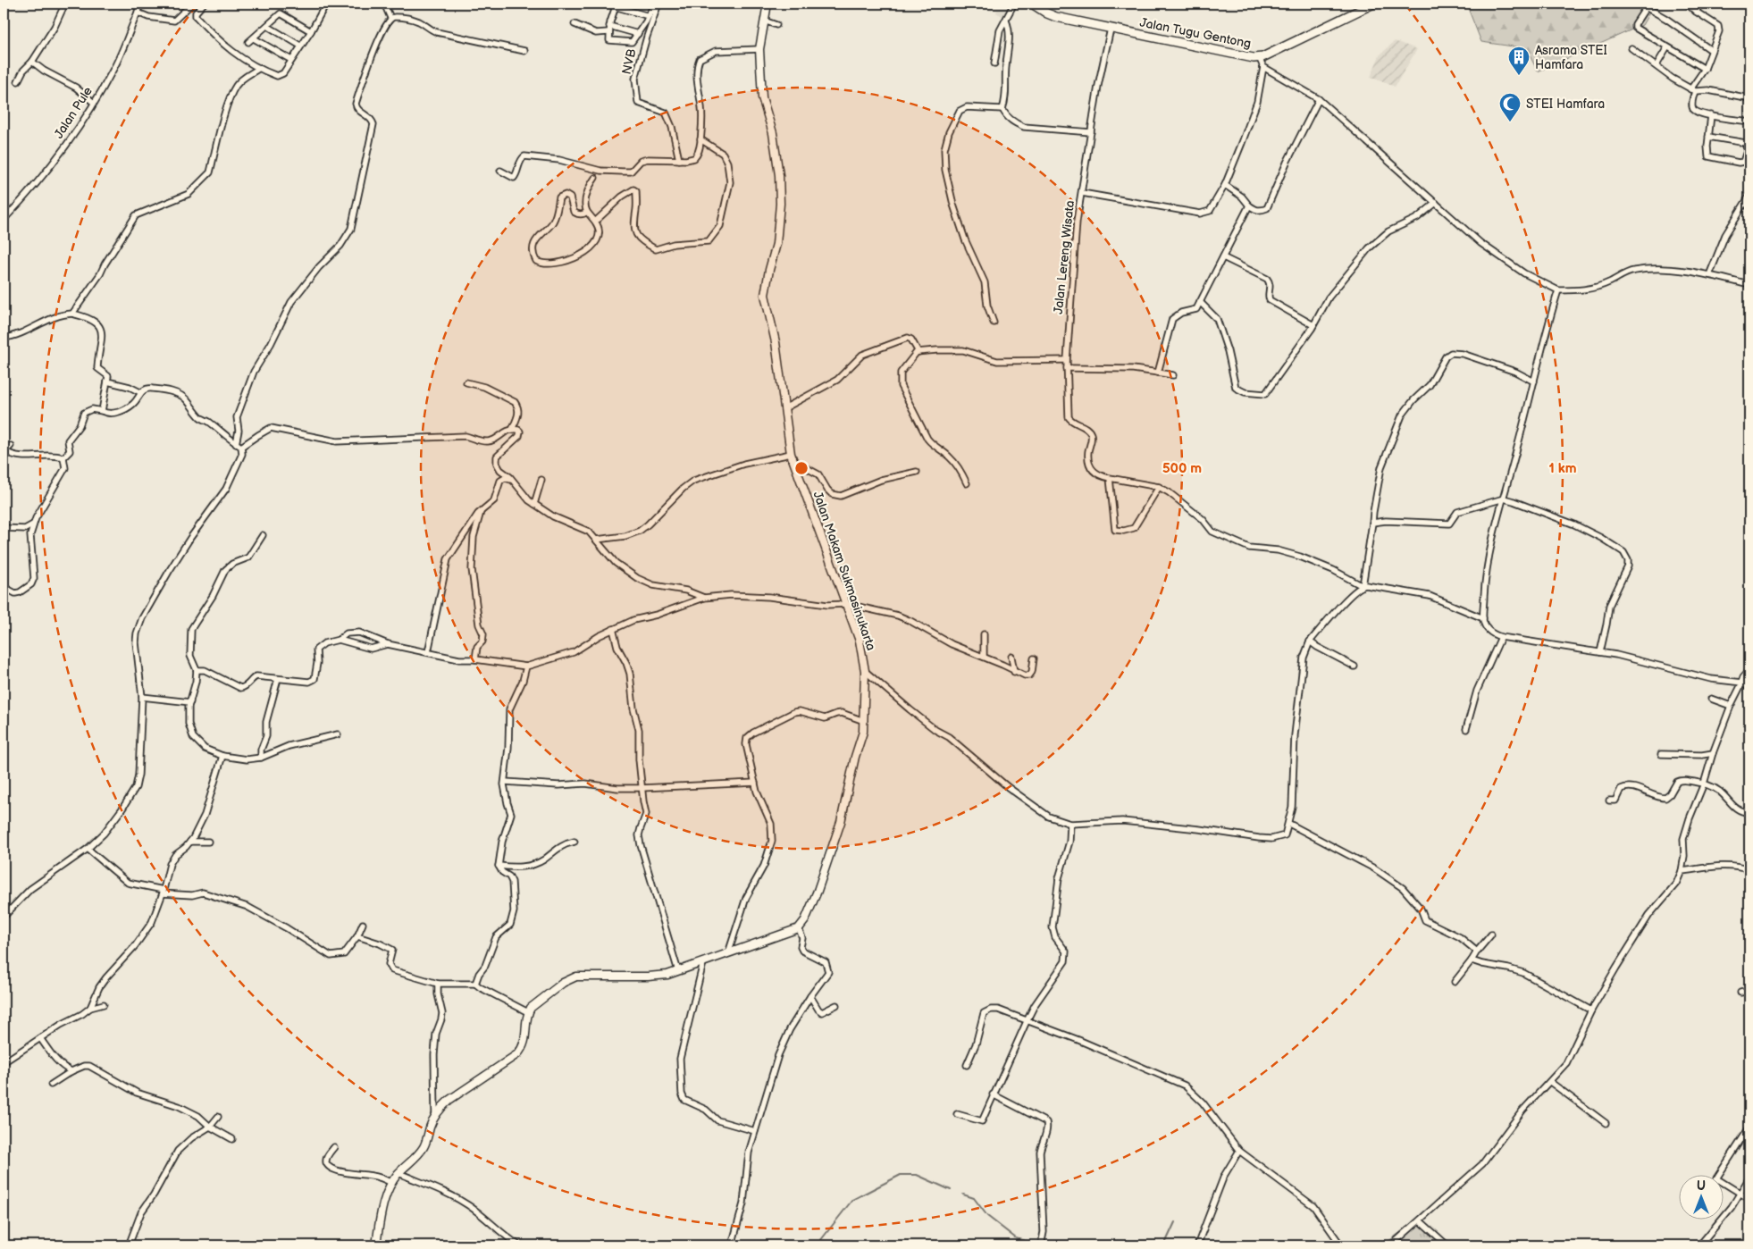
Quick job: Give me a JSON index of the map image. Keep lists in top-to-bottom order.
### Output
{
  "streets": {
    "main road": ["Jalan Tugu Gentong"],
    "street": [
      "NVB",
      "Jalan Pule",
      "Jalan Lereng Wisata",
      "Jalan Makam Sukmasinukarta"
    ]
  },
  "crossings": [
    ["Jalan Tugu Gentong", "Jalan Lereng Wisata"]
  ],
  "places": {
    "building": ["Asrama STEI Hamfara"],
    "mosque": ["STEI Hamfara"]
  },
  "north": "top",
  "rings": ["500 m", "1 km"]
}
